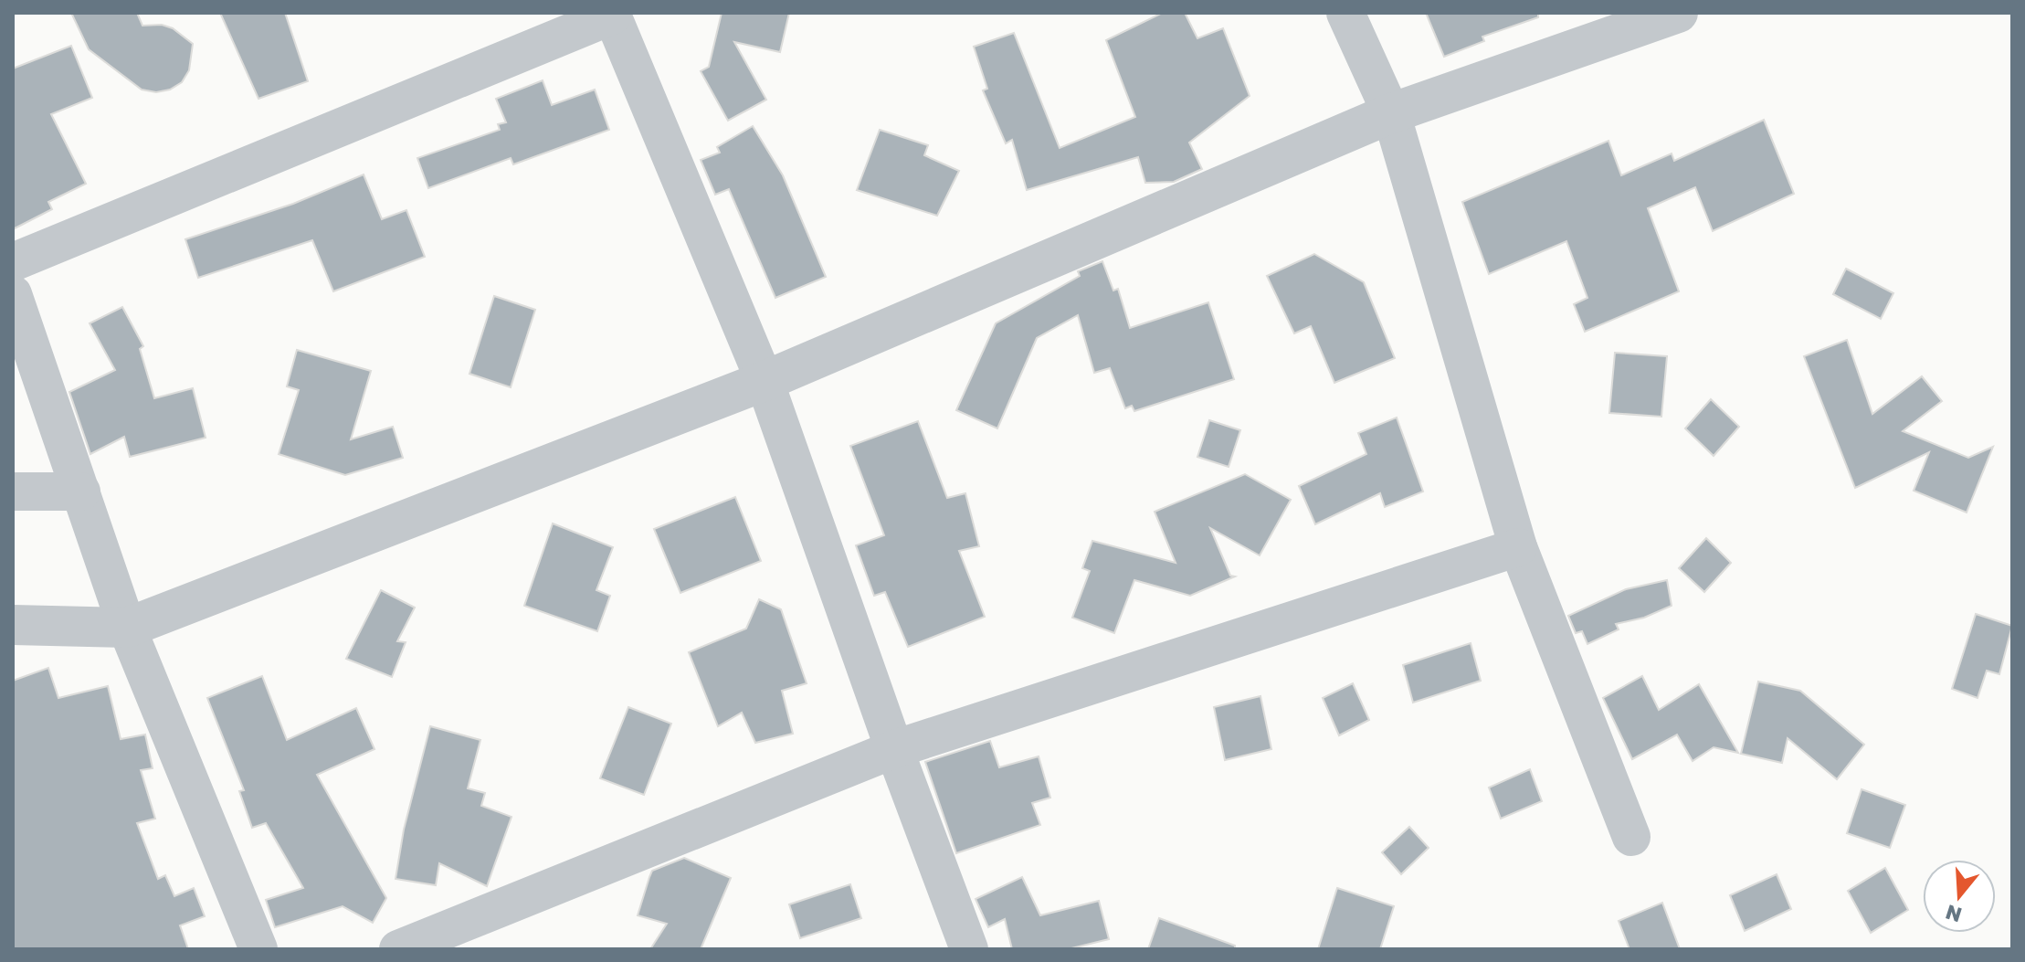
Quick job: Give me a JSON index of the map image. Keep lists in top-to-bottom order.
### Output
{
  "north": "bottom"
}
